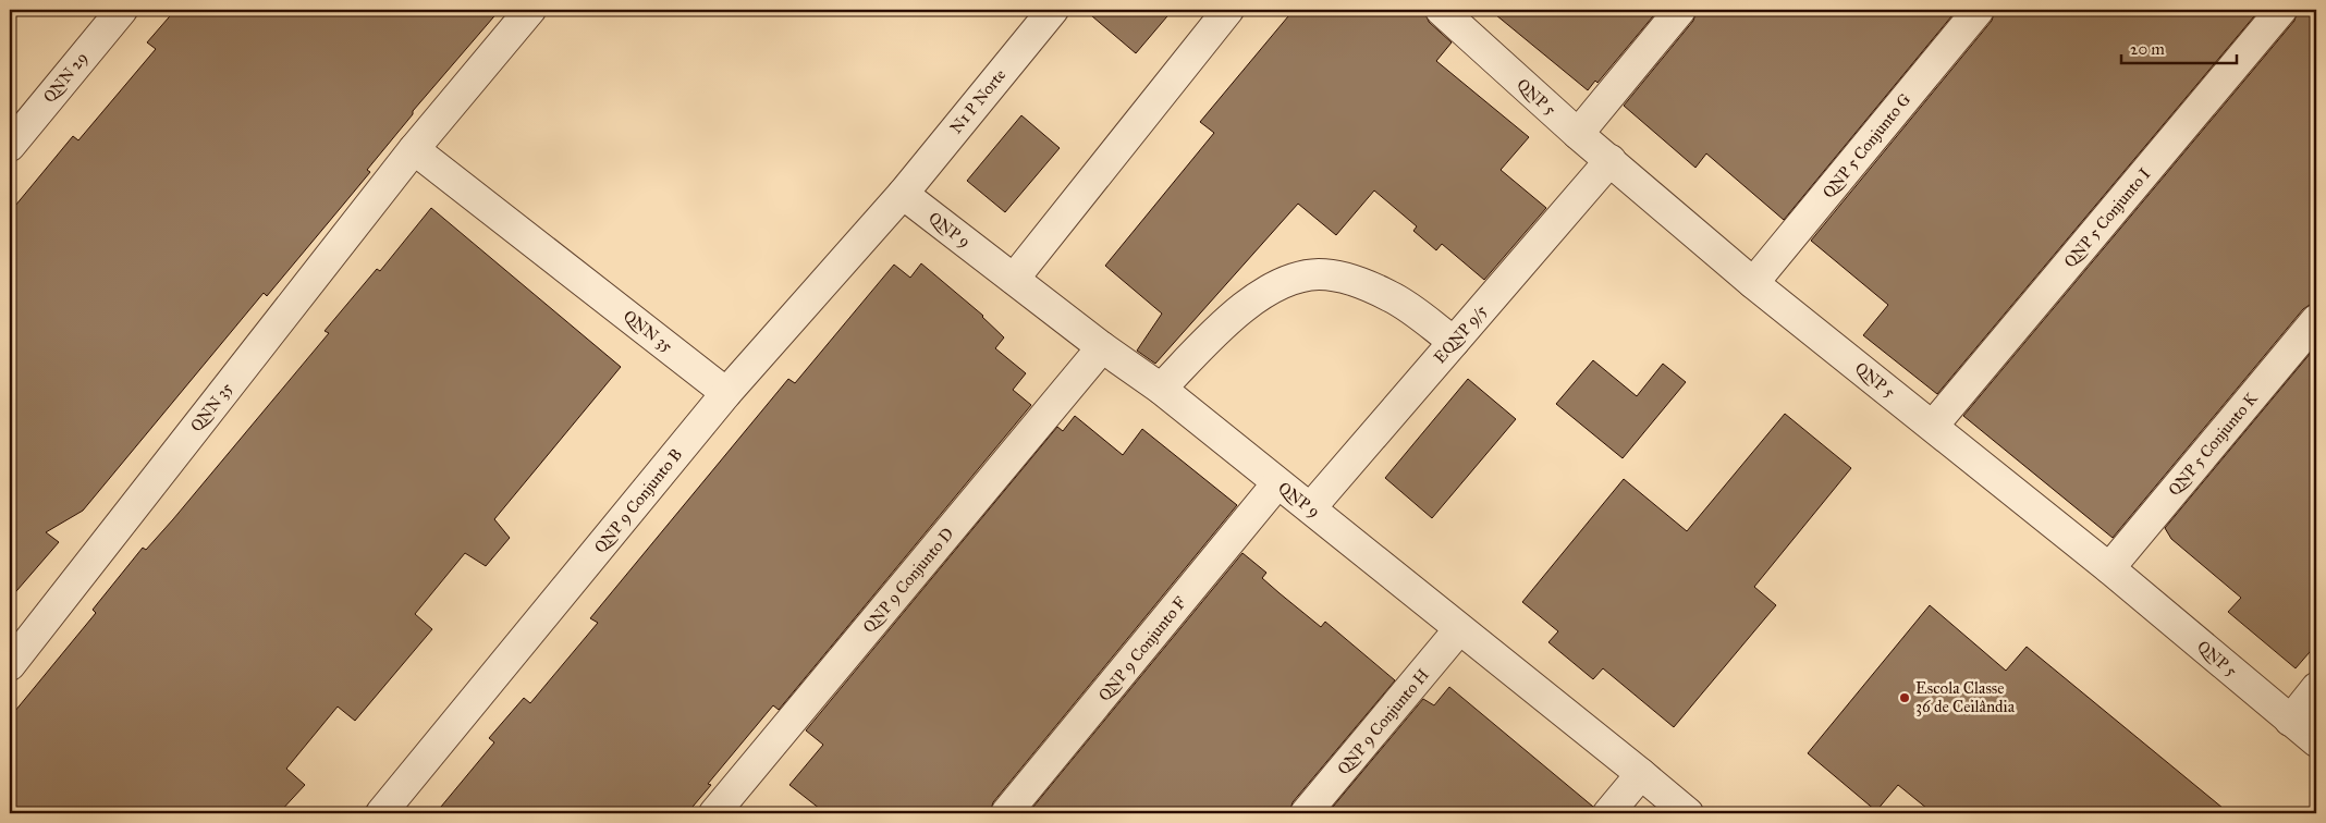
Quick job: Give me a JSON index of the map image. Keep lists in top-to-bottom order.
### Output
{
  "streets": {
    "street": [
      "QNN 29",
      "QNP 5",
      "N1 P Norte",
      "QNP 5 Conjunto G",
      "QNP 5 Conjunto I",
      "QNP 9",
      "QNN 35",
      "EQNP 9/5",
      "QNP 5 Conjunto K",
      "QNP 9 Conjunto B",
      "QNP 9 Conjunto D",
      "QNP 9 Conjunto F",
      "QNP 9 Conjunto H"
    ]
  },
  "crossings": [
    ["QNP 5", "QNP 5 Conjunto G"],
    ["QNP 5", "QNP 5 Conjunto I"],
    ["QNP 5", "EQNP 9/5"],
    ["QNP 5", "QNP 5 Conjunto K"],
    ["N1 P Norte", "QNP 9"],
    ["N1 P Norte", "QNP 9 Conjunto B"],
    ["QNP 9", "EQNP 9/5"],
    ["QNP 9", "QNP 9 Conjunto B"],
    ["QNP 9", "QNP 9 Conjunto D"],
    ["QNP 9", "QNP 9 Conjunto F"],
    ["QNP 9", "QNP 9 Conjunto H"],
    ["QNN 35", "QNP 9 Conjunto B"]
  ],
  "places": ["Escola Classe 36 de Ceilândia"],
  "scale_bar": "20 m"
}
